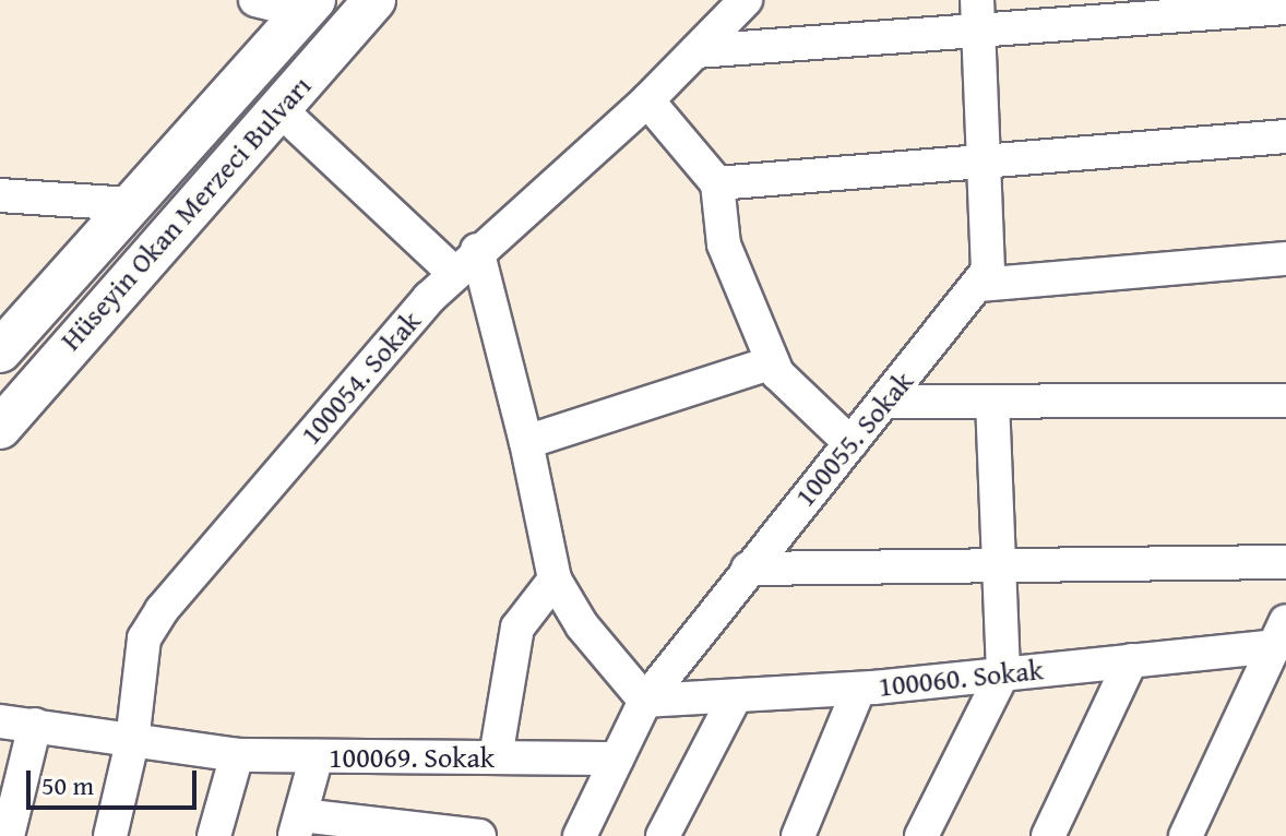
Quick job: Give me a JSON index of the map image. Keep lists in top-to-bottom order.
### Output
{
  "streets": {
    "main road": ["Hüseyin Okan Merzeci Bulvarı"],
    "street": [
      "100054. Sokak",
      "100055. Sokak",
      "100060. Sokak",
      "100069. Sokak"
    ]
  },
  "crossings": [
    ["100054. Sokak", "100069. Sokak"],
    ["100055. Sokak", "100060. Sokak"],
    ["100055. Sokak", "100069. Sokak"]
  ],
  "scale_bar": "50 m"
}
